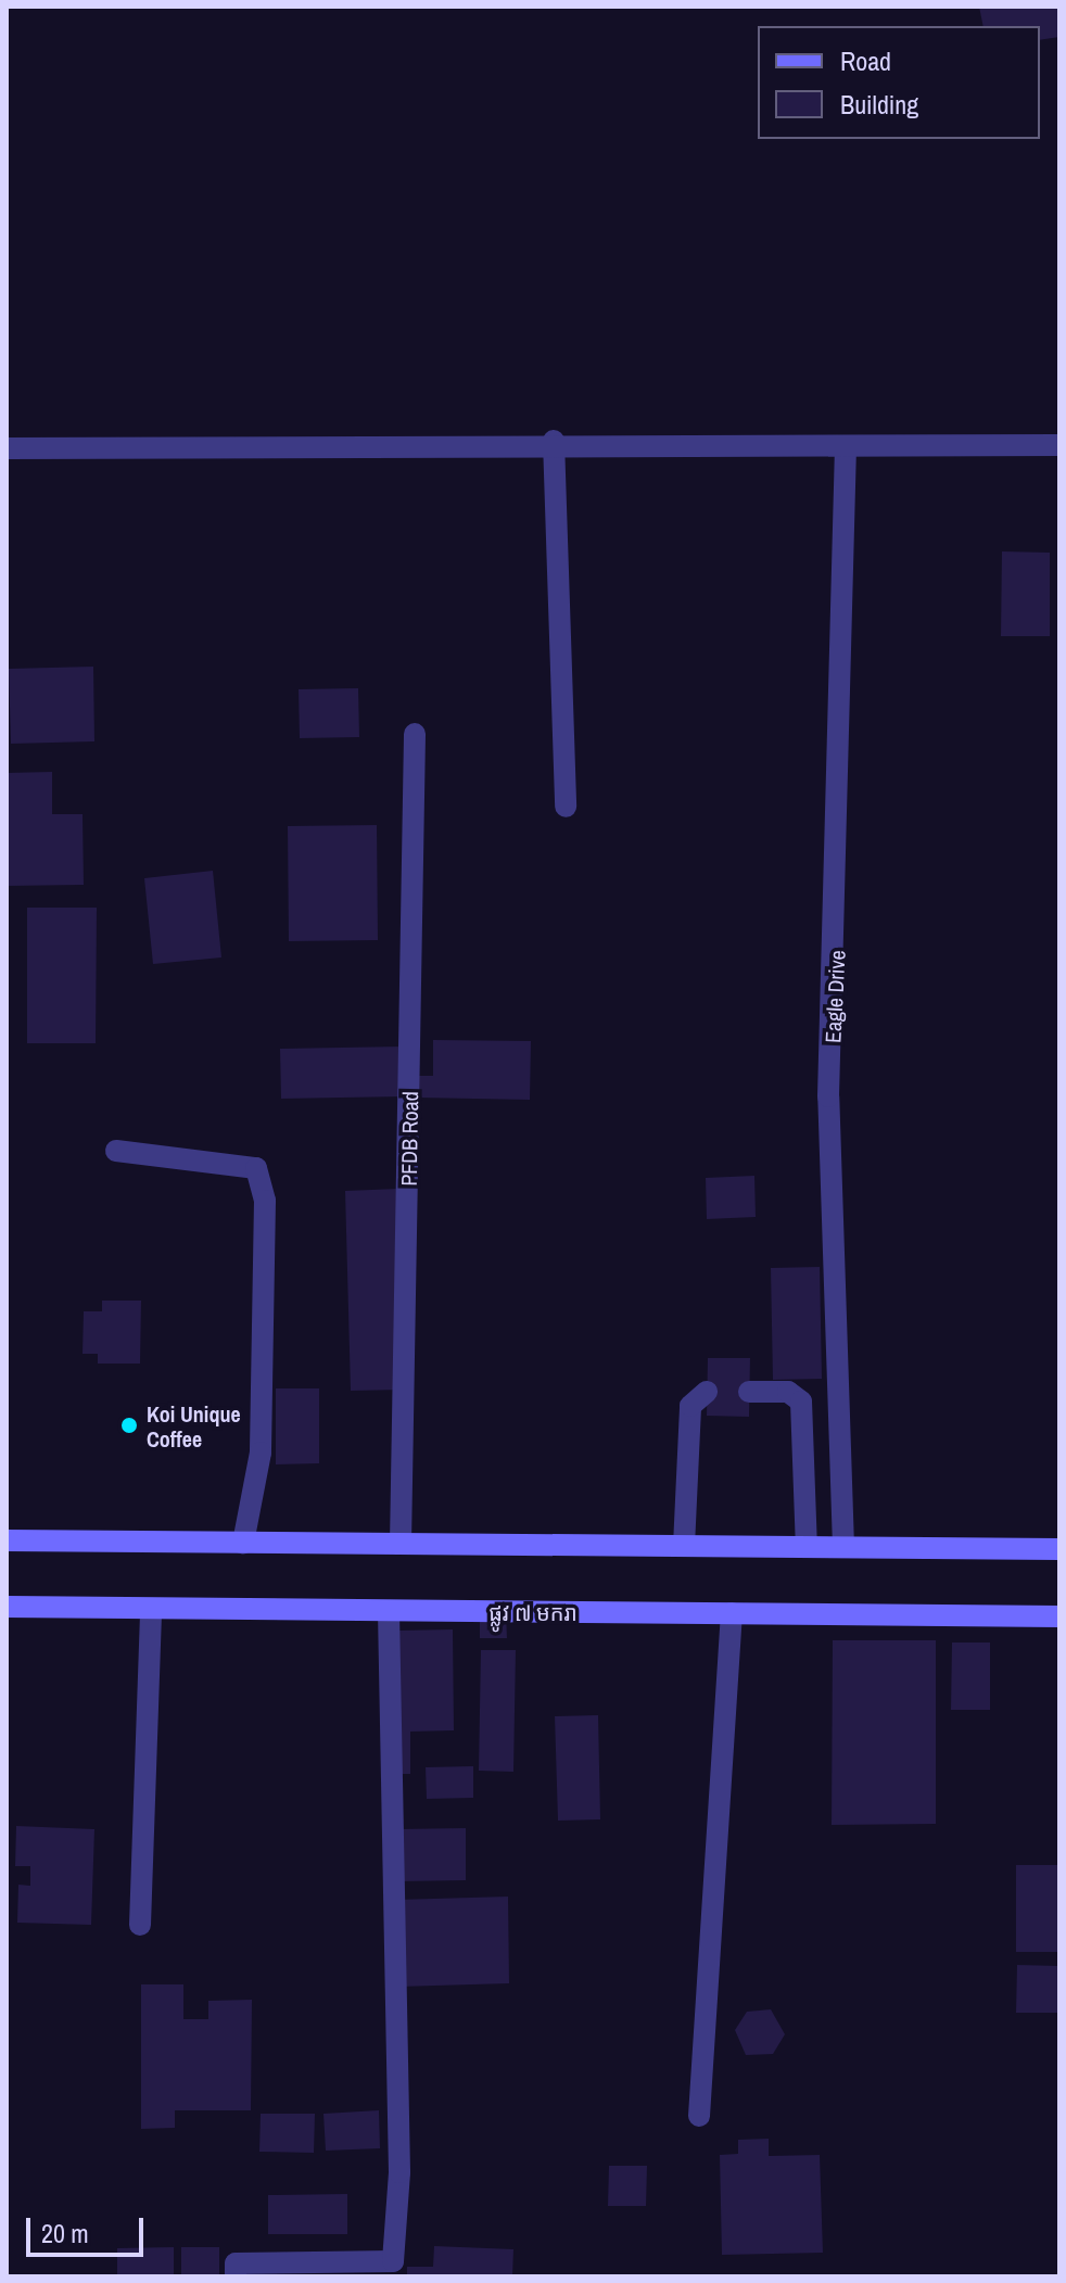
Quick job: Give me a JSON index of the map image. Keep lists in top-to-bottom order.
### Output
{
  "streets": {
    "main road": ["ផ្លូវ ៧ មករា"],
    "street": ["Eagle Drive", "PFDB Road"]
  },
  "places": ["Koi Unique Coffee"],
  "legend": ["Road", "Building"],
  "scale_bar": "20 m"
}
